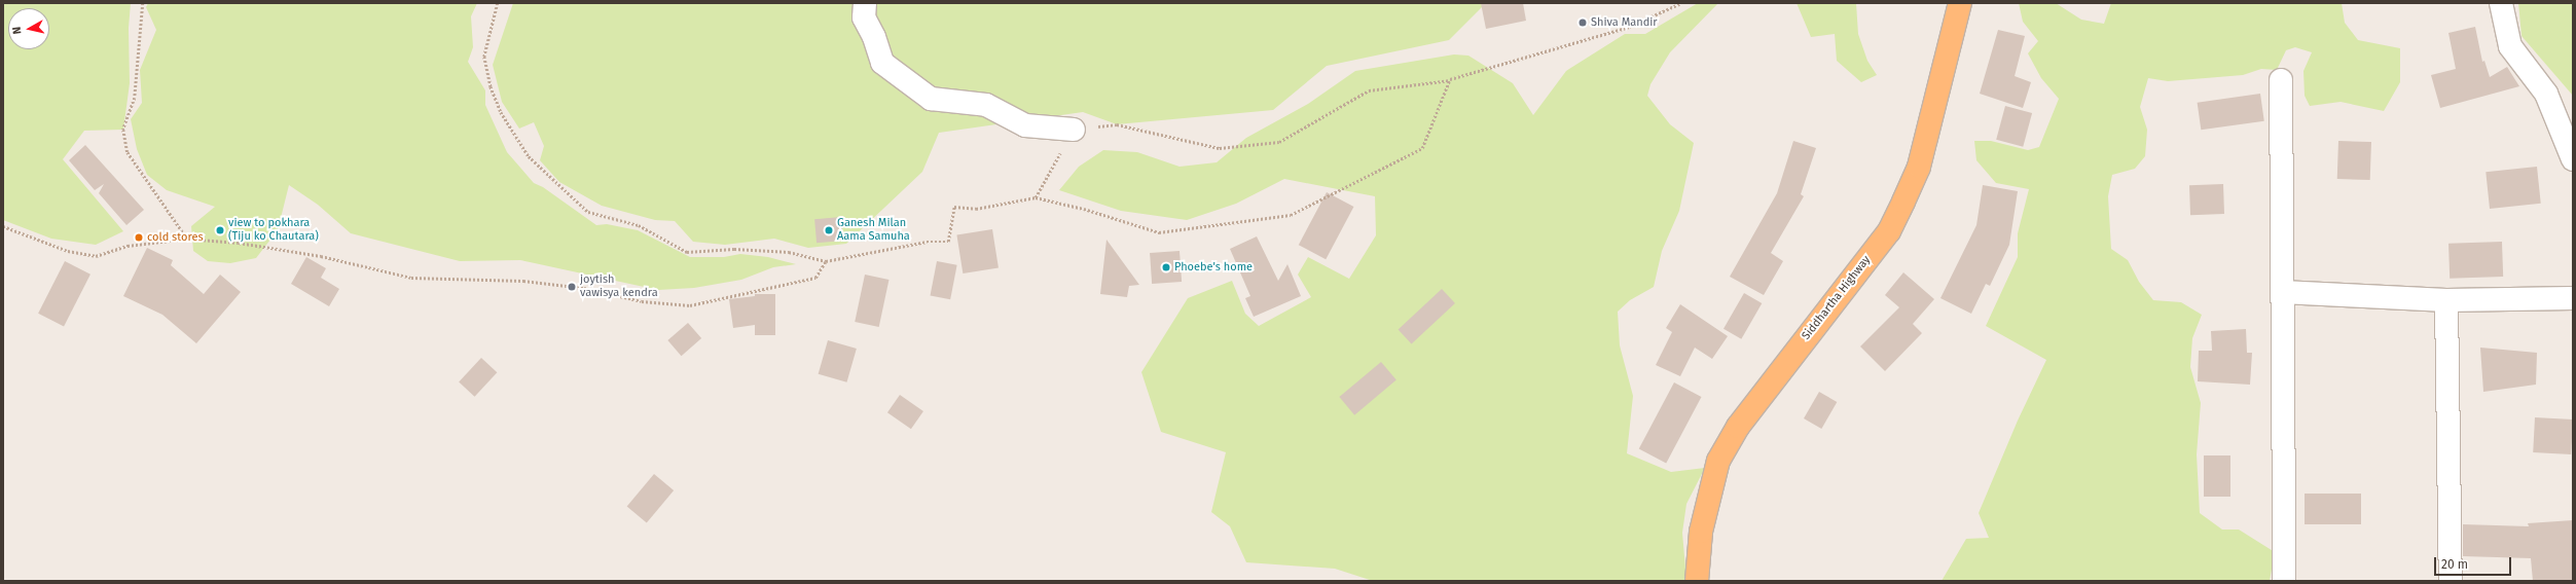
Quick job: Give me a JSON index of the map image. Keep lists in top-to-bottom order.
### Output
{
  "streets": {
    "highway": ["Siddhartha Highway"]
  },
  "places": [
    "Shiva Mandir",
    "view to pokhara (Tiju ko Chautara)",
    "Ganesh Milan Aama Samuha",
    "cold stores",
    "Phoebe's home",
    "joytish vawisya kendra"
  ],
  "scale_bar": "20 m",
  "north": "left"
}
